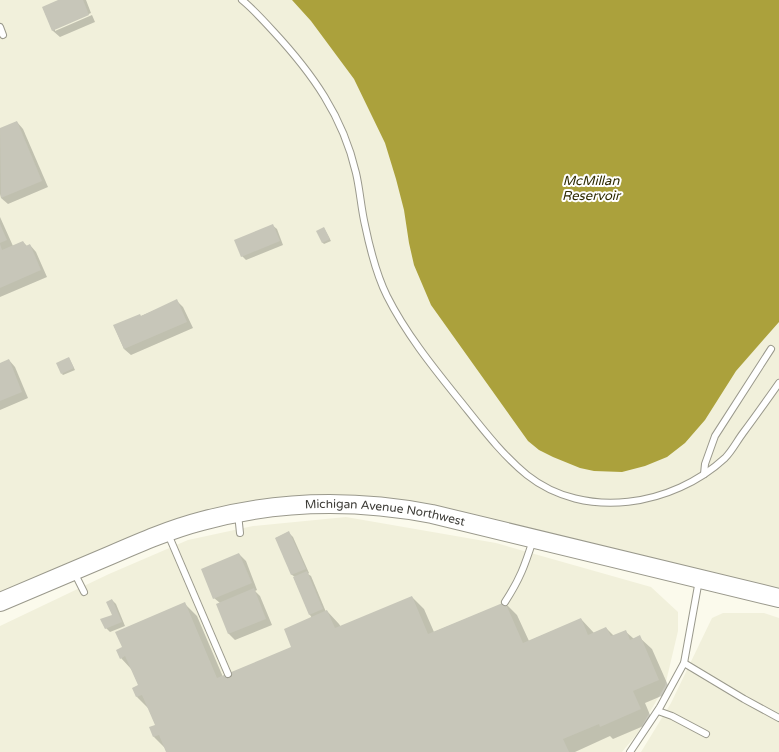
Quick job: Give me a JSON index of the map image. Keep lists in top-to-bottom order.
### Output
{
  "streets": {
    "main road": ["Michigan Avenue Northwest"]
  },
  "water": ["McMillan Reservoir"]
}
